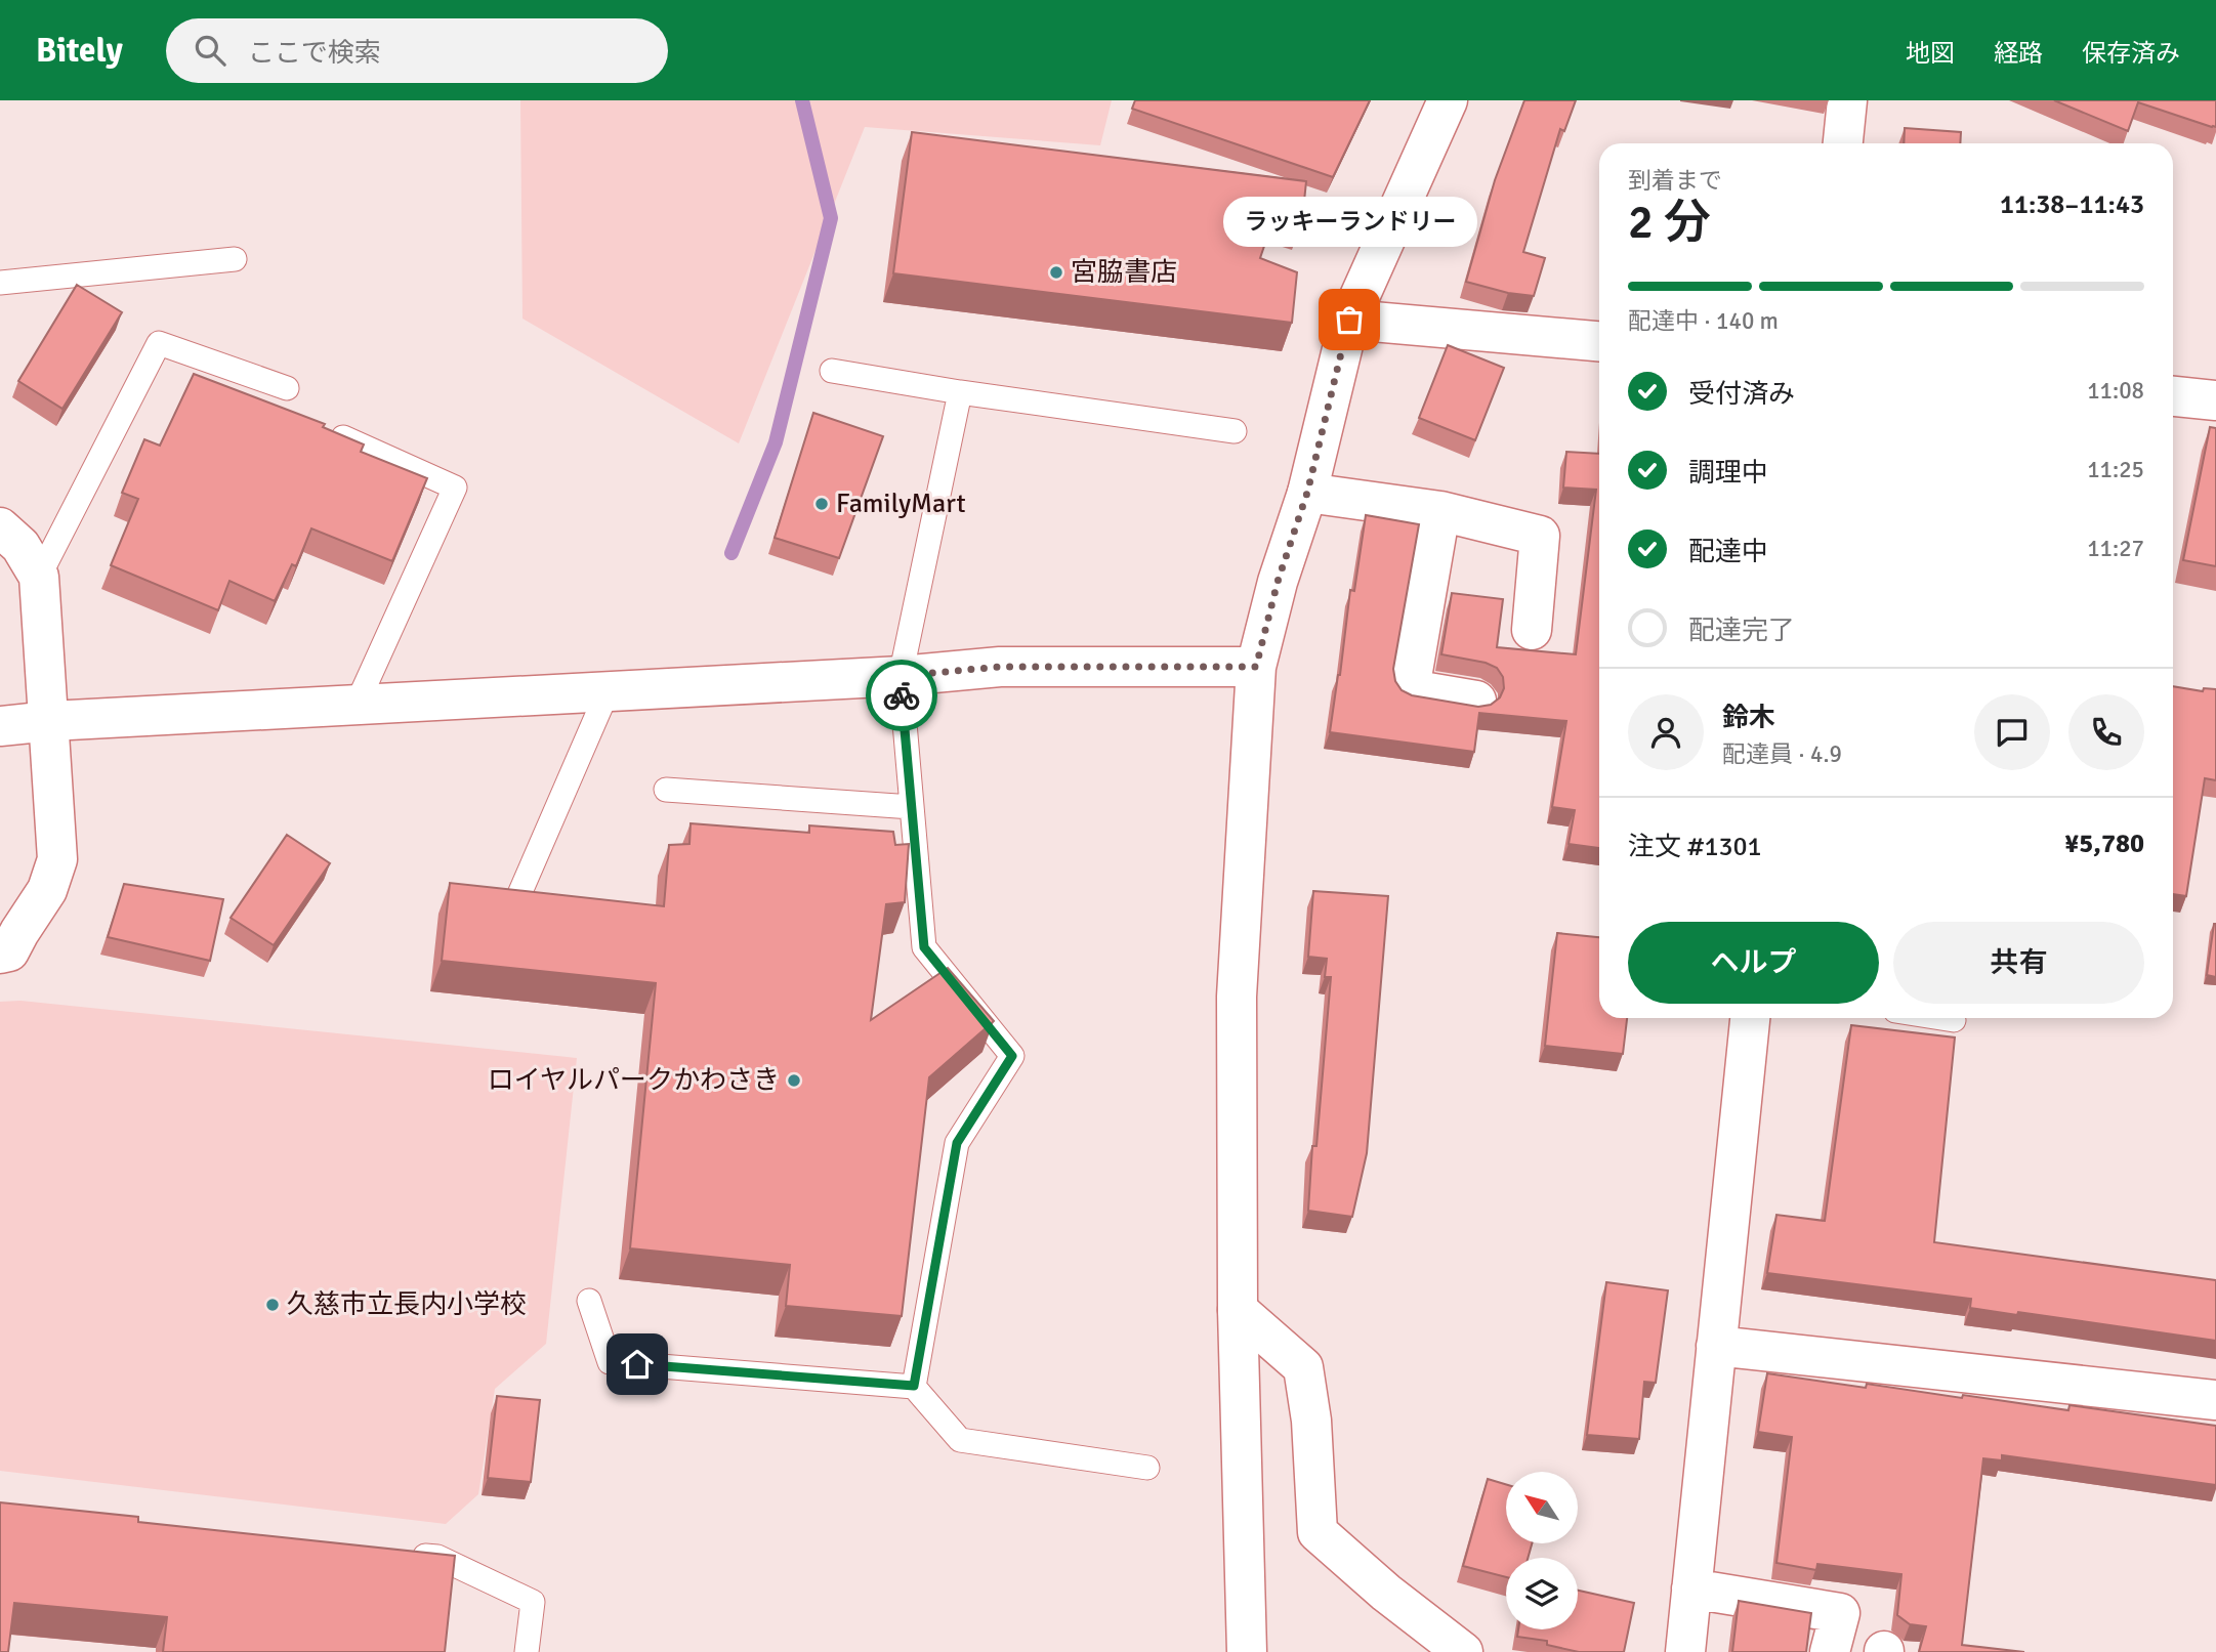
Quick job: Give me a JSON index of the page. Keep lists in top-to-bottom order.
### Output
{
  "places": [
    "宮脇書店",
    "ラッキーランドリー",
    "FamilyMart",
    "ロイヤルパークかわさき",
    "久慈市立長内小学校"
  ],
  "north": "top left",
  "page": {
    "header": "Bitely",
    "search": "ここで検索",
    "nav": ["地図", "経路", "保存済み"],
    "heading": ["2 分", "到着まで", "11:38–11:43"],
    "panel": [
      "鈴木",
      "配達員 · 4.9",
      "注文 #1301",
      "¥5,780"
    ],
    "bubble": "ラッキーランドリー",
    "bar": "配達中 · 140 m",
    "list": [
      ["受付済み", "11:08"],
      ["調理中", "11:25"],
      ["配達中", "11:27"],
      "配達完了"
    ],
    "buttons": ["ヘルプ", "共有"]
  }
}
